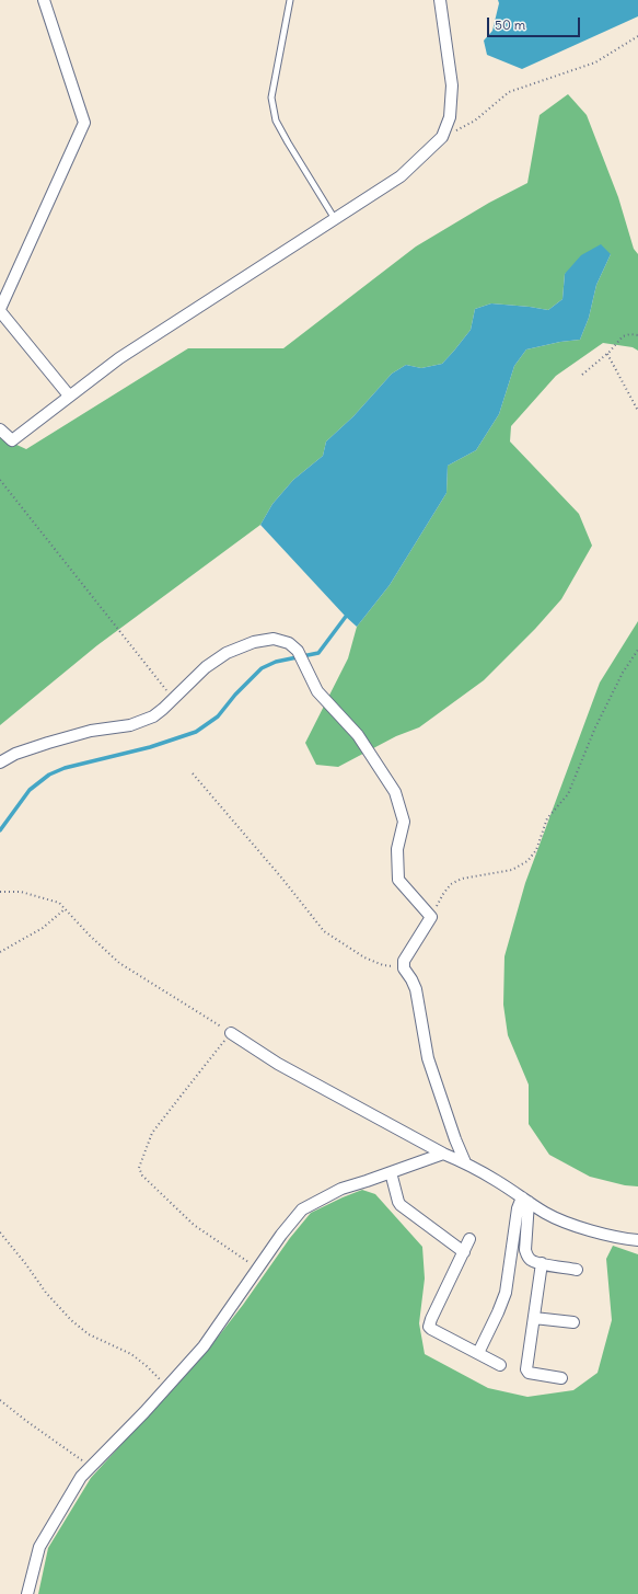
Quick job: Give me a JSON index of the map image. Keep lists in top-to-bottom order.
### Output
{
  "scale_bar": "50 m"
}
